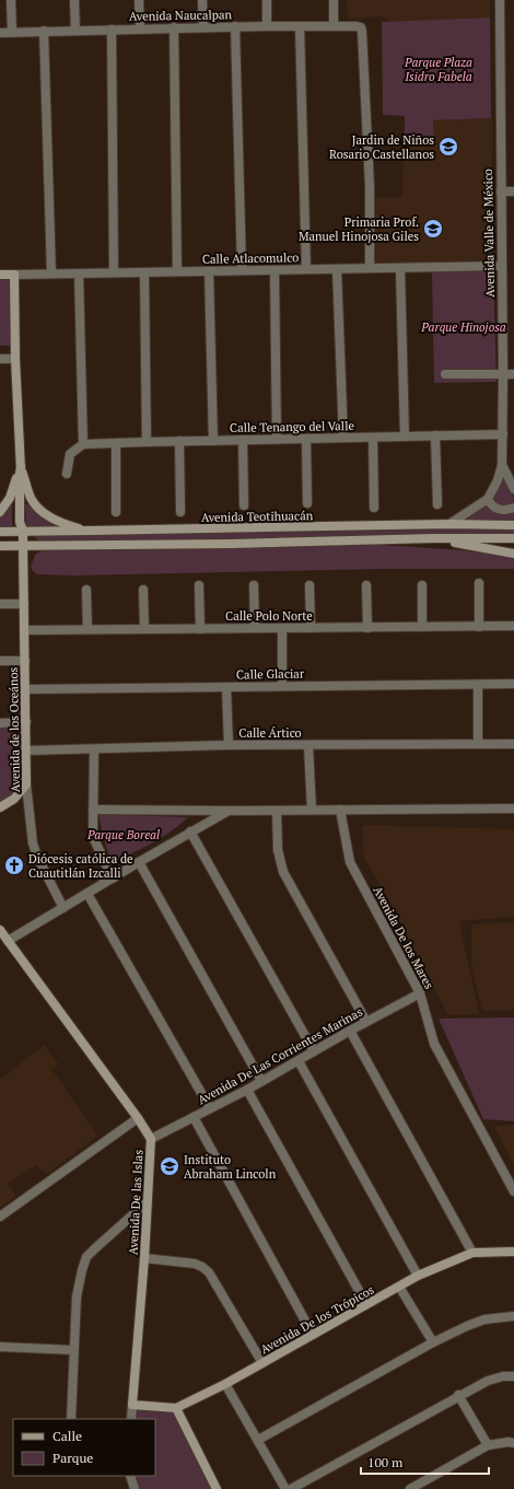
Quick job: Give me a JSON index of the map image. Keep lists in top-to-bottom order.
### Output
{
  "streets": {
    "street": [
      "Avenida Naucalpan",
      "Avenida Valle de México",
      "Calle Atlacomulco",
      "Calle Tenango del Valle",
      "Avenida Teotihuacán",
      "Calle Polo Norte",
      "Calle Glaciar",
      "Avenida de los Oceános",
      "Calle Ártico",
      "Avenida De los Mares",
      "Avenida De Las Corrientes Marinas",
      "Avenida De las Islas",
      "Avenida De los Trópicos"
    ]
  },
  "crossings": [
    ["Avenida Naucalpan", "Calle Atlacomulco"],
    ["Avenida Valle de México", "Calle Atlacomulco"],
    ["Avenida Valle de México", "Calle Tenango del Valle"],
    ["Avenida Valle de México", "Avenida Teotihuacán"],
    ["Avenida Teotihuacán", "Avenida de los Oceános"],
    ["Calle Polo Norte", "Avenida de los Oceános"],
    ["Calle Glaciar", "Avenida de los Oceános"],
    ["Avenida de los Oceános", "Calle Ártico"],
    ["Avenida De los Mares", "Avenida De Las Corrientes Marinas"],
    ["Avenida De Las Corrientes Marinas", "Avenida De las Islas"]
  ],
  "parks": ["Parque Plaza Isidro Fabela", "Parque Hinojosa", "Parque Boreal"],
  "places": {
    "school or university": ["Jardin de Niños Rosario Castellanos", "Primaria Prof. Manuel Hinojosa Giles", "Instituto Abraham Lincoln"],
    "church": ["Diócesis católica de Cuautitlán Izcalli"]
  },
  "legend": ["Calle", "Parque"],
  "scale_bar": "100 m"
}
